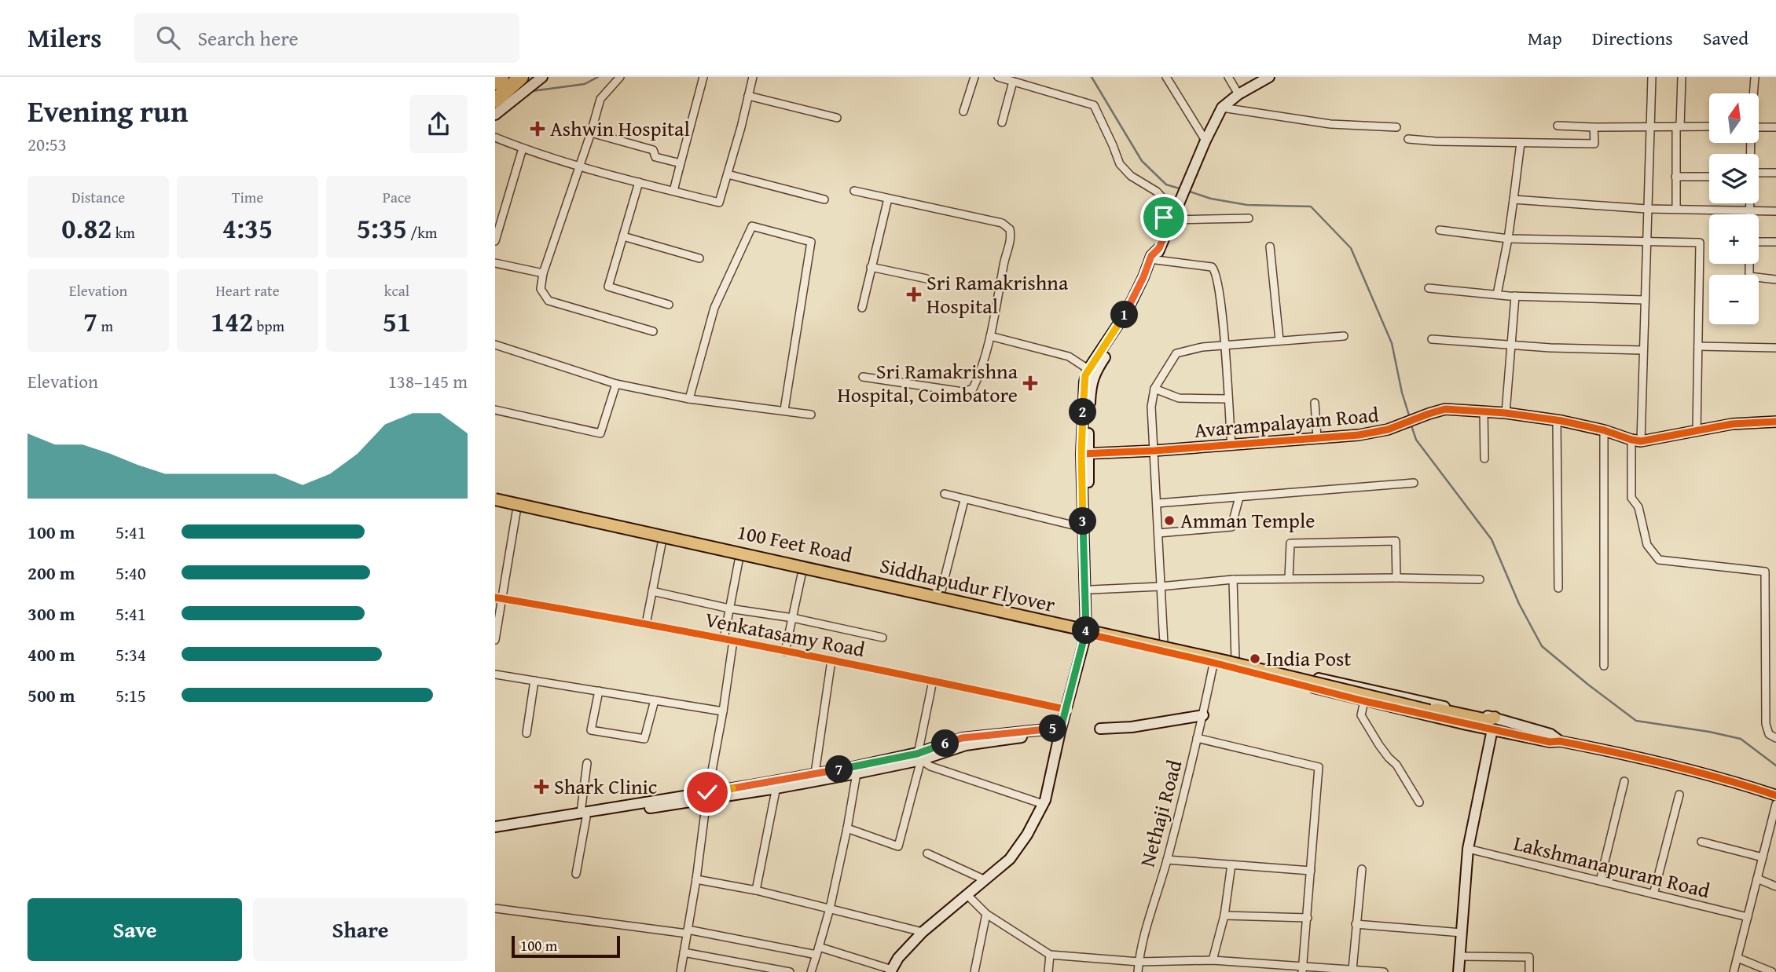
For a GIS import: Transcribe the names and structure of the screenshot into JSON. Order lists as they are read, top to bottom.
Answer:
{
  "streets": {
    "main road": ["Siddhapudur Flyover"],
    "street": [
      "Avarampalayam Road",
      "100 Feet Road",
      "Venkatasamy Road",
      "Nethaji Road",
      "Lakshmanapuram Road"
    ]
  },
  "crossings": [
    ["100 Feet Road", "Siddhapudur Flyover"]
  ],
  "places": {
    "health": [
      "Ashwin Hospital",
      "Sri Ramakrishna Hospital",
      "Sri Ramakrishna Hospital, Coimbatore",
      "Shark Clinic"
    ],
    "other": ["Amman Temple", "India Post"]
  },
  "scale_bar": "100 m",
  "north": "top",
  "page": {
    "header": "Milers",
    "search": "Search here",
    "nav": ["Map", "Directions", "Saved"],
    "heading": ["Evening run", "20:53"],
    "map_buttons": ["+", "−"],
    "stats": [
      ["Distance", "0.82 km"],
      ["Time", "4:35"],
      ["Pace", "5:35 /km"],
      ["Elevation", "7 m"],
      ["Heart rate", "142 bpm"],
      ["kcal", "51"]
    ],
    "pins": [
      "1",
      "2",
      "3",
      "4",
      "5",
      "6",
      "7"
    ],
    "chart": ["Elevation", "138–145 m"],
    "list": [
      {
        "name": "100 m",
        "note": "5:41"
      },
      {
        "name": "200 m",
        "note": "5:40"
      },
      {
        "name": "300 m",
        "note": "5:41"
      },
      {
        "name": "400 m",
        "note": "5:34"
      },
      {
        "name": "500 m",
        "note": "5:15"
      }
    ],
    "buttons": ["Save", "Share"],
    "scale": "100 m"
  }
}
